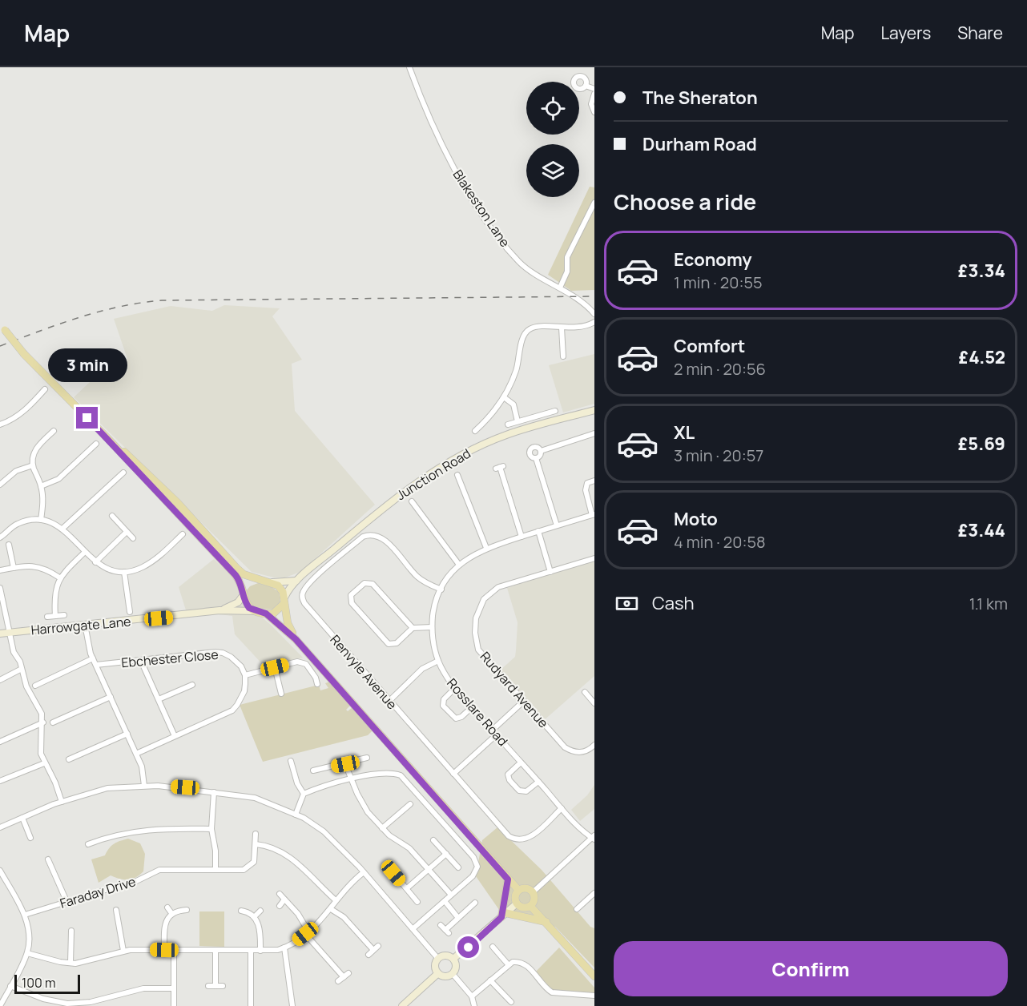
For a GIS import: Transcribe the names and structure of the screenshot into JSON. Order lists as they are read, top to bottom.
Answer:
{
  "streets": {
    "street": [
      "Blakeston Lane",
      "Junction Road",
      "Harrowgate Lane",
      "Ebchester Close",
      "Renvyle Avenue",
      "Rudyard Avenue",
      "Rosslare Road",
      "Faraday Drive"
    ]
  },
  "crossings": [
    ["Junction Road", "Harrowgate Lane"],
    ["Renvyle Avenue", "Rosslare Road"]
  ],
  "scale_bar": "100 m",
  "page": {
    "header": "Map",
    "nav": ["Map", "Layers", "Share"],
    "banner": ["The Sheraton", "Durham Road"],
    "heading": "Choose a ride",
    "list": [
      {
        "name": "Economy",
        "note": "1 min · 20:55",
        "value": "£3.34"
      },
      {
        "name": "Comfort",
        "note": "2 min · 20:56",
        "value": "£4.52"
      },
      {
        "name": "XL",
        "note": "3 min · 20:57",
        "value": "£5.69"
      },
      {
        "name": "Moto",
        "note": "4 min · 20:58",
        "value": "£3.44"
      }
    ],
    "bubble": "3 min",
    "pay": ["Cash", "1.1 km"],
    "buttons": "Confirm",
    "scale": "100 m"
  }
}
